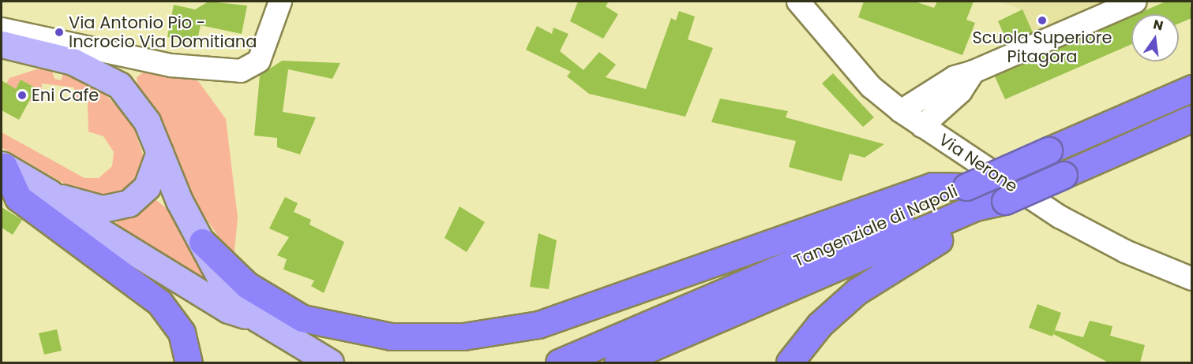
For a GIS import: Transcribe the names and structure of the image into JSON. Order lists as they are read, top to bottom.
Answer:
{
  "streets": {
    "highway": ["Tangenziale di Napoli"],
    "street": ["Via Nerone"]
  },
  "places": ["Scuola Superiore Pitagora", "Via Antonio Pio - Incrocio Via Domitiana", "Eni Cafe"],
  "north": "top"
}
